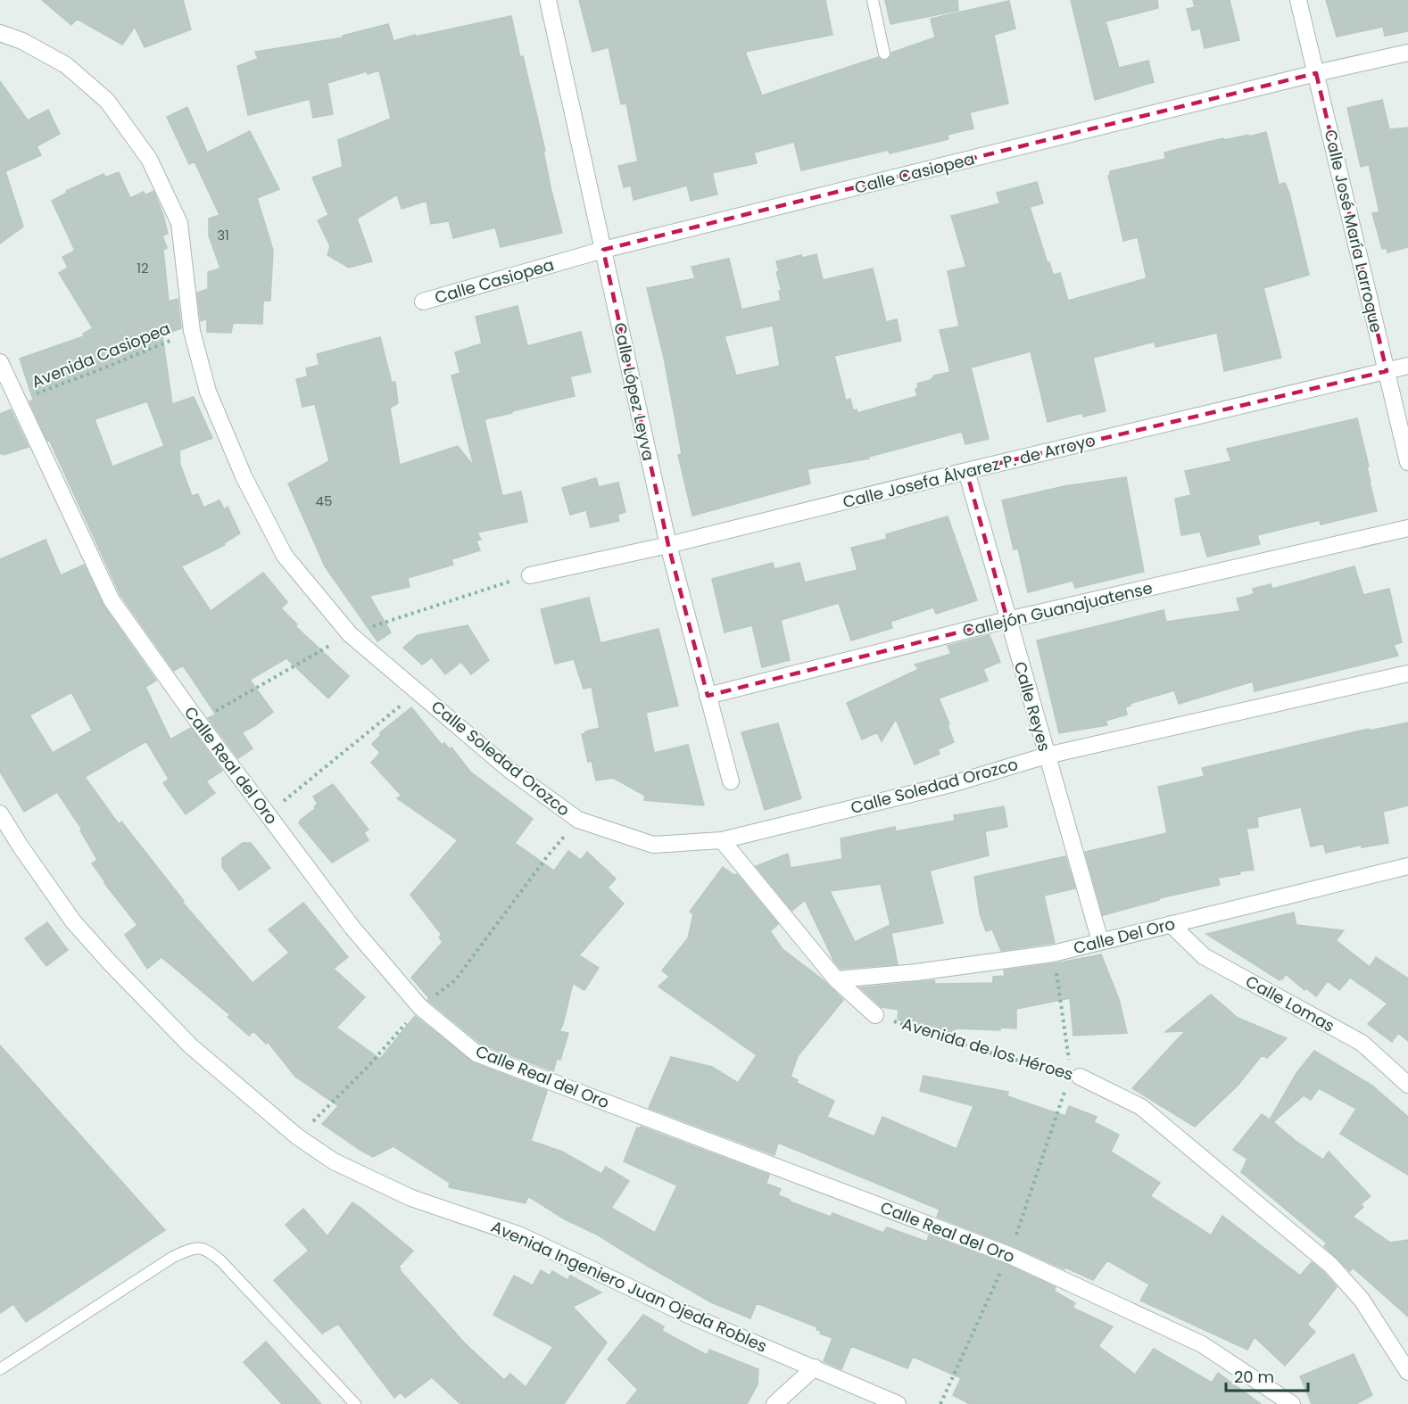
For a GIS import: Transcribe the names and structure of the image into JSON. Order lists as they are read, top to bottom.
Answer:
{
  "streets": {
    "street": [
      "Calle Casiopea",
      "Calle José María Larroque",
      "Calle López Leyva",
      "Calle Josefa Álvarez P. de Arroyo",
      "Callejón Guanajuatense",
      "Calle Reyes",
      "Calle Soledad Orozco",
      "Calle Real del Oro",
      "Calle Del Oro",
      "Calle Lomas",
      "Avenida de los Héroes",
      "Avenida Ingeniero Juan Ojeda Robles"
    ],
    "path": ["Avenida Casiopea"]
  },
  "crossings": [
    ["Calle Casiopea", "Calle José María Larroque"],
    ["Calle Casiopea", "Calle López Leyva"],
    ["Calle José María Larroque", "Calle Josefa Álvarez P. de Arroyo"],
    ["Avenida Casiopea", "Calle Soledad Orozco"],
    ["Avenida Casiopea", "Calle Real del Oro"],
    ["Calle López Leyva", "Calle Josefa Álvarez P. de Arroyo"],
    ["Calle López Leyva", "Callejón Guanajuatense"],
    ["Calle Josefa Álvarez P. de Arroyo", "Calle Reyes"],
    ["Callejón Guanajuatense", "Calle Reyes"],
    ["Calle Reyes", "Calle Soledad Orozco"],
    ["Calle Reyes", "Calle Del Oro"],
    ["Calle Del Oro", "Calle Lomas"]
  ],
  "house_numbers": ["31", "12", "45"],
  "scale_bar": "20 m"
}
